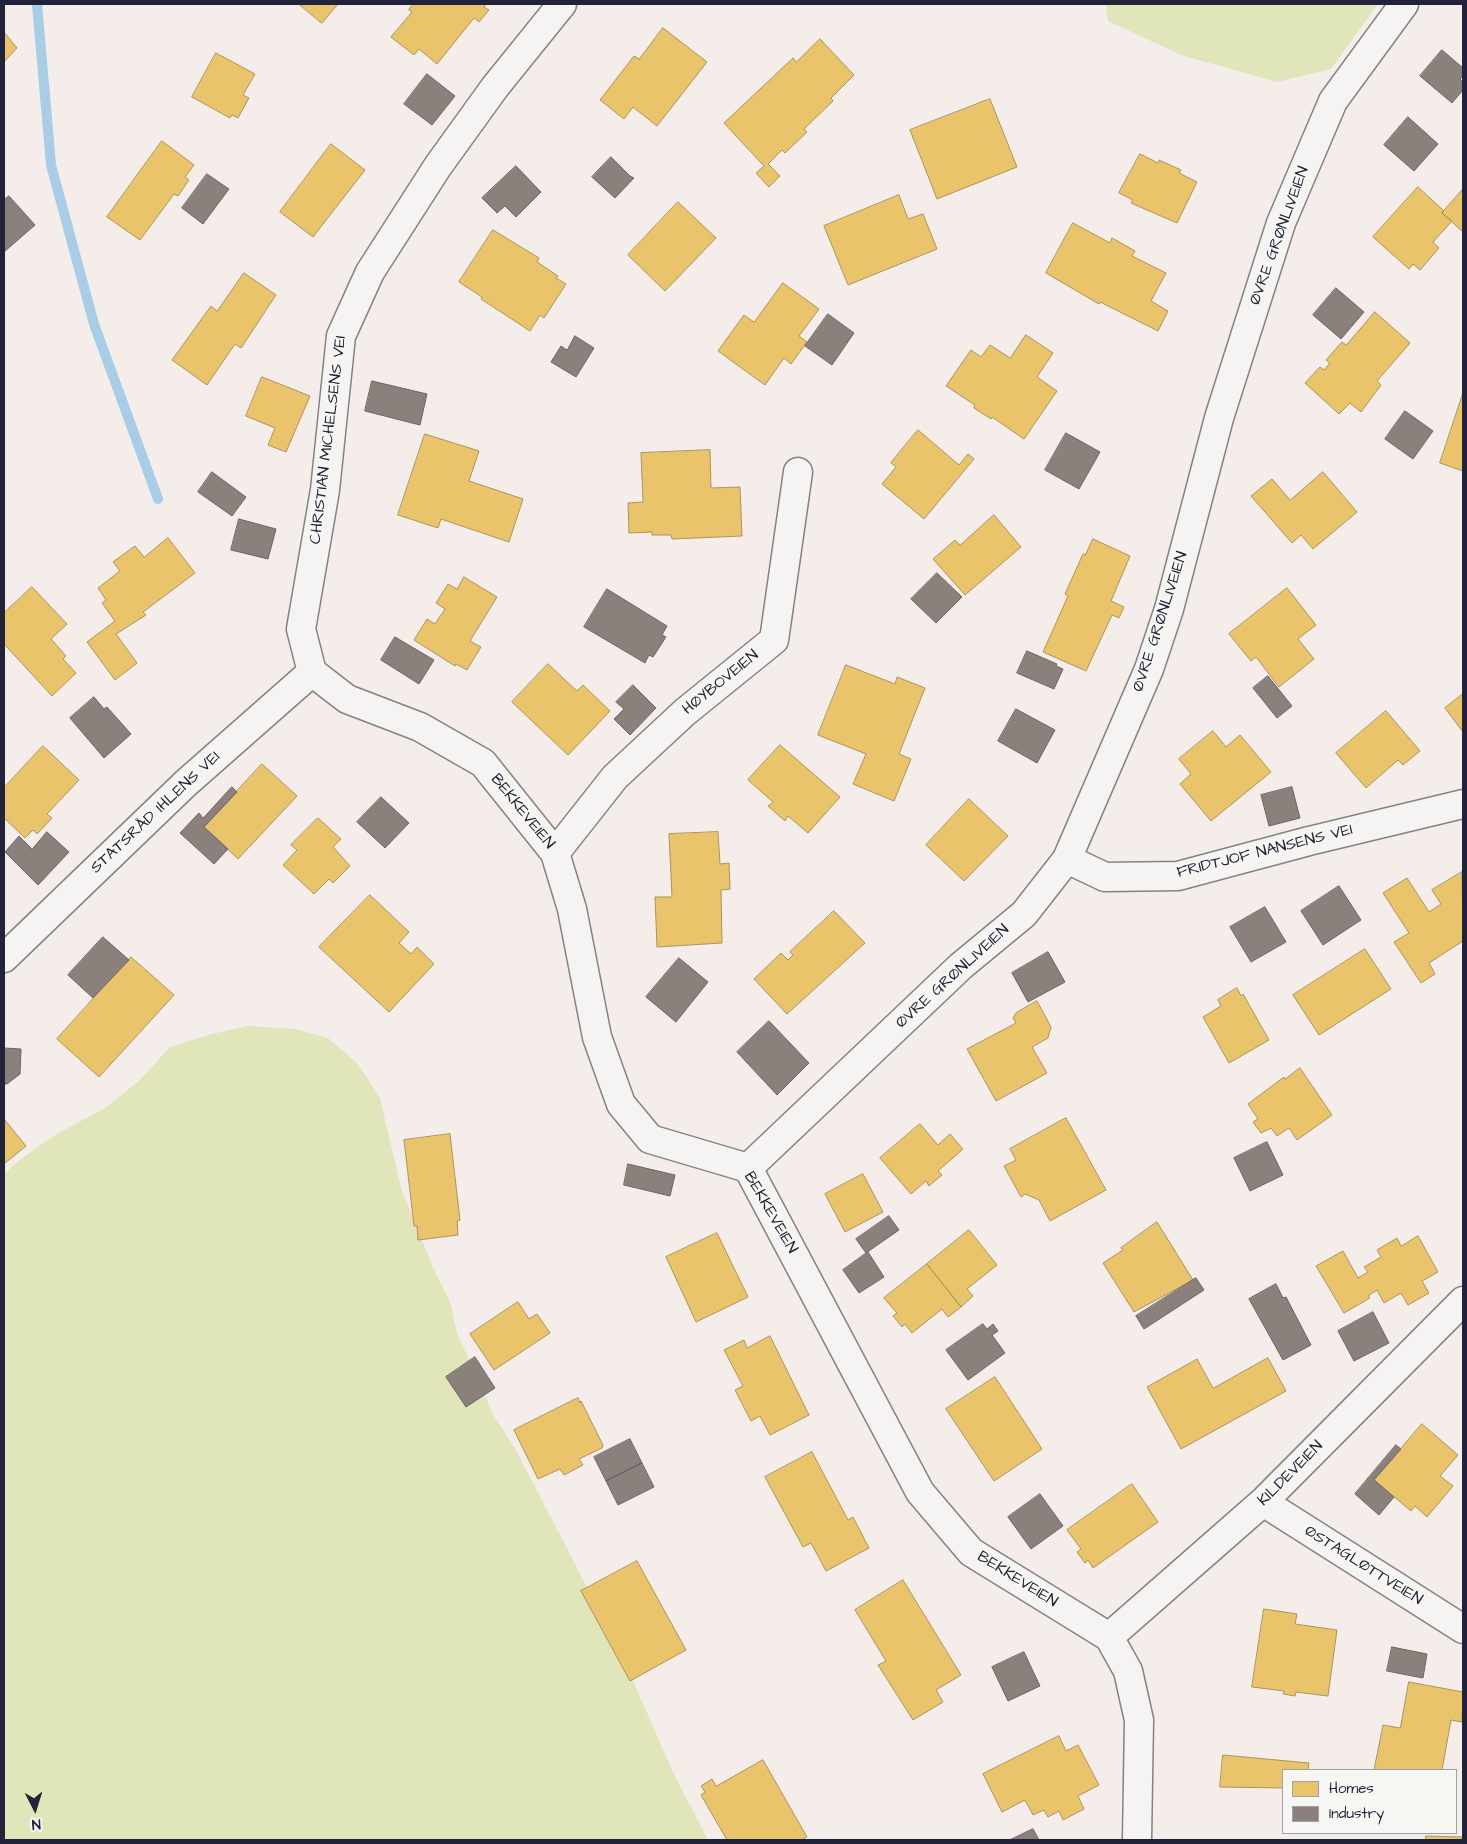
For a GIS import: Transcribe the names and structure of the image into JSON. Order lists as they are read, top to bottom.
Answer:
{
  "streets": {
    "street": [
      "ØVRE GRØNLIVEIEN",
      "CHRISTIAN MICHELSENS VEI",
      "HØYBOVEIEN",
      "BEKKEVEIEN",
      "STATSRÅD IHLENS VEI",
      "FRIDTJOF NANSENS VEI",
      "KILDEVEIEN",
      "ØSTAGLØTTVEIEN"
    ]
  },
  "crossings": [
    ["ØVRE GRØNLIVEIEN", "BEKKEVEIEN"],
    ["ØVRE GRØNLIVEIEN", "FRIDTJOF NANSENS VEI"],
    ["CHRISTIAN MICHELSENS VEI", "BEKKEVEIEN"],
    ["CHRISTIAN MICHELSENS VEI", "STATSRÅD IHLENS VEI"],
    ["HØYBOVEIEN", "BEKKEVEIEN"],
    ["BEKKEVEIEN", "STATSRÅD IHLENS VEI"],
    ["BEKKEVEIEN", "KILDEVEIEN"],
    ["KILDEVEIEN", "ØSTAGLØTTVEIEN"]
  ],
  "legend": ["Homes", "Industry"],
  "north": "bottom"
}
